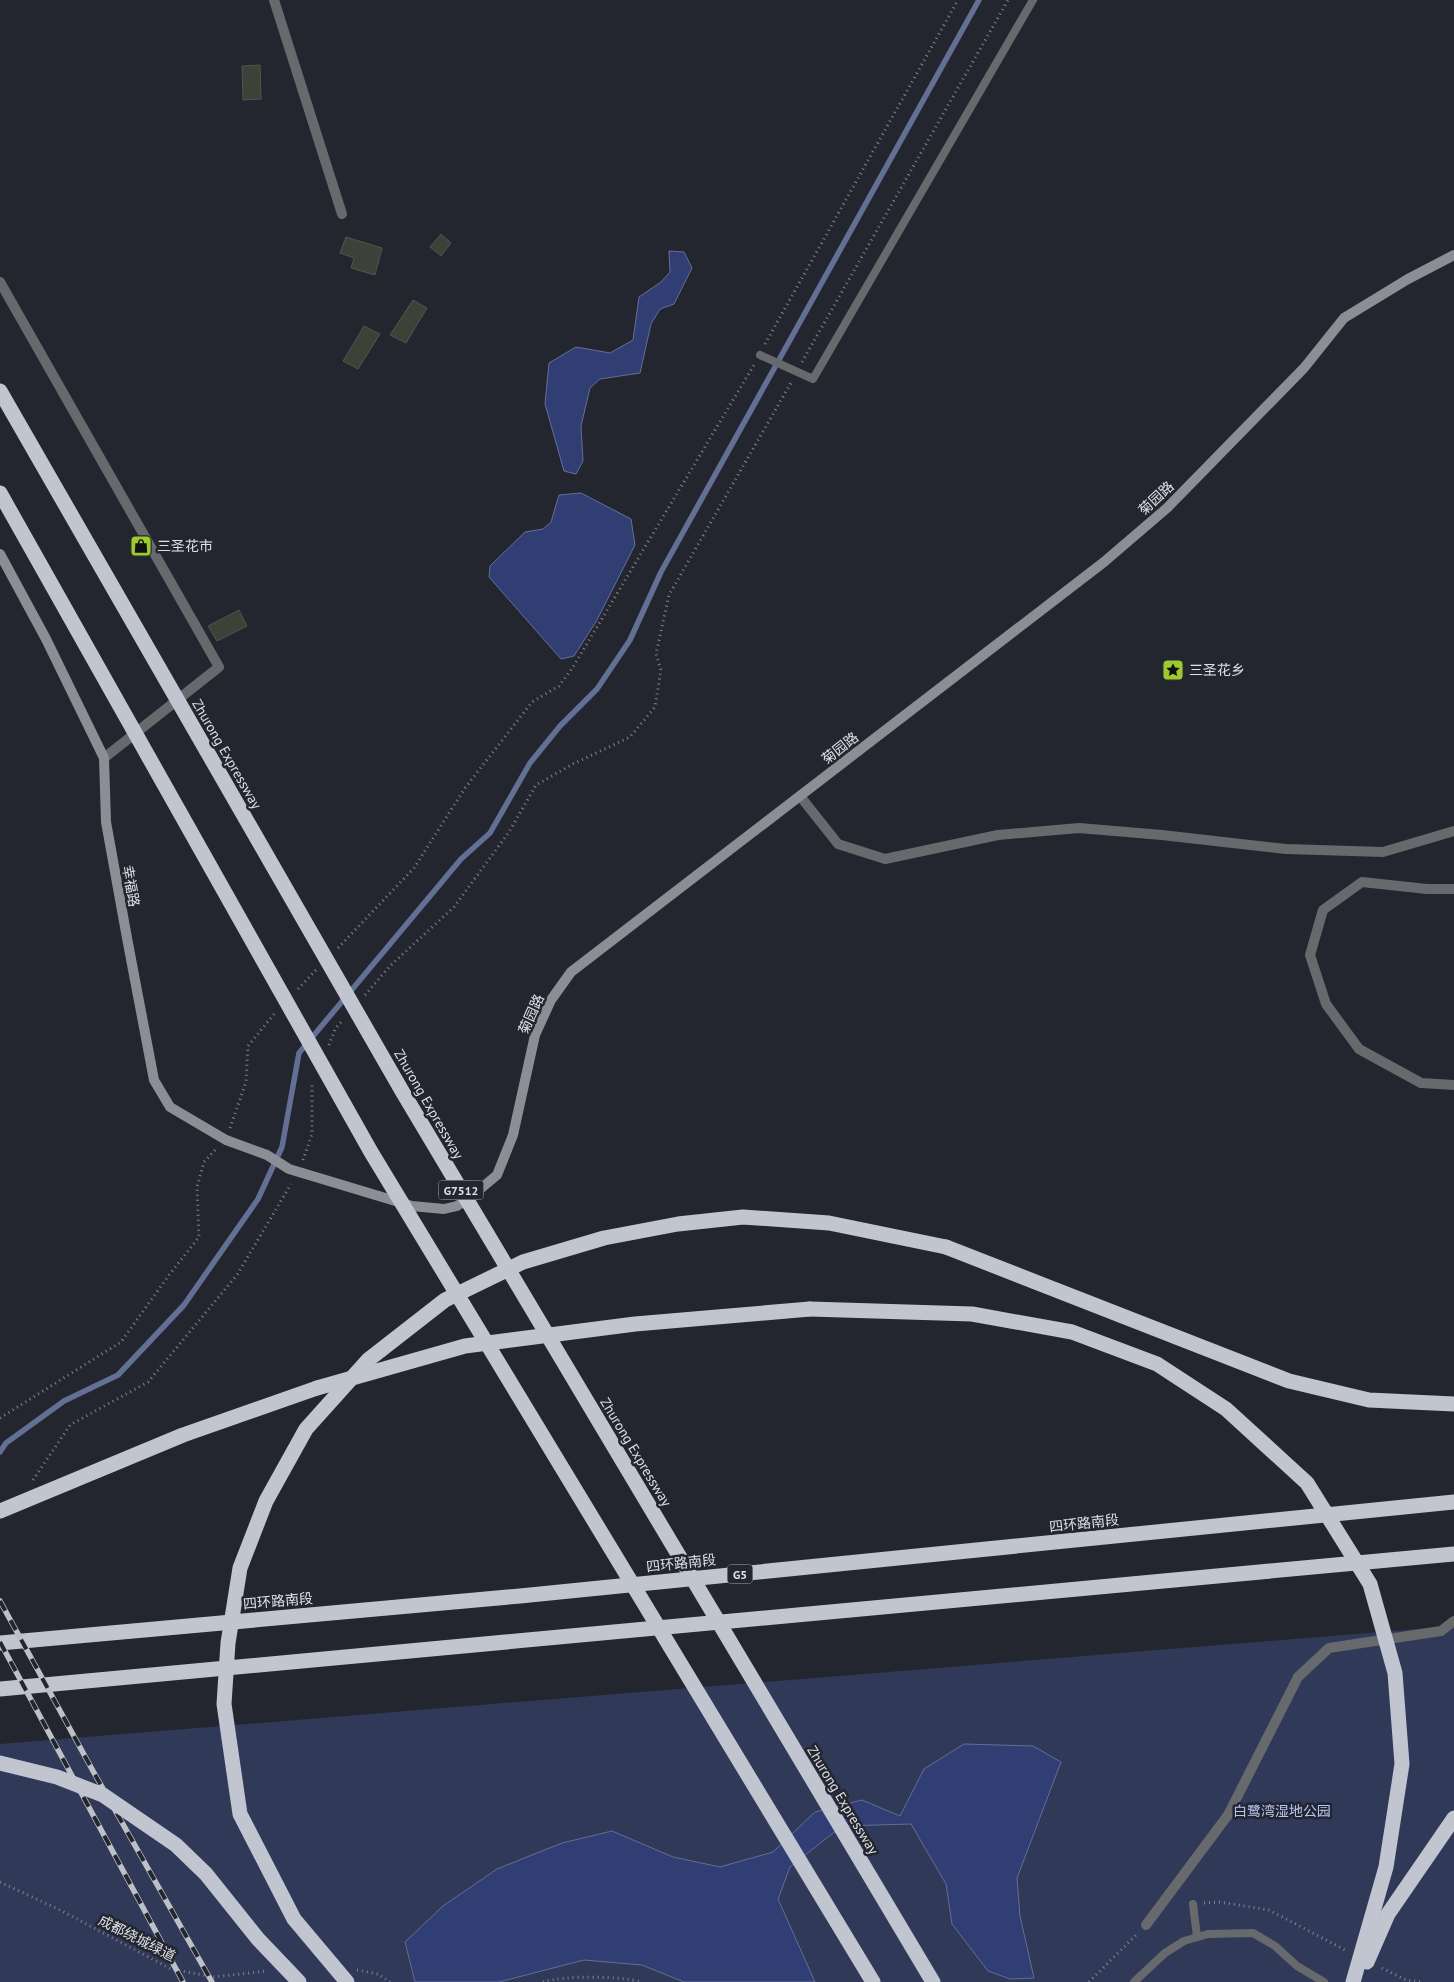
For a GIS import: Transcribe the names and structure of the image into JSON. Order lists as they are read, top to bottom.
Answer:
{
  "streets": {
    "highway": [
      "Zhurong Expressway",
      "G7512",
      "四环路南段",
      "G5"
    ],
    "street": ["菊园路", "幸福路"],
    "path": ["成都绕城绿道"]
  },
  "crossings": [
    ["菊园路", "幸福路"]
  ],
  "parks": ["白鹭湾湿地公园"],
  "places": {
    "shop": ["三圣花市"],
    "place": ["三圣花乡"]
  }
}
